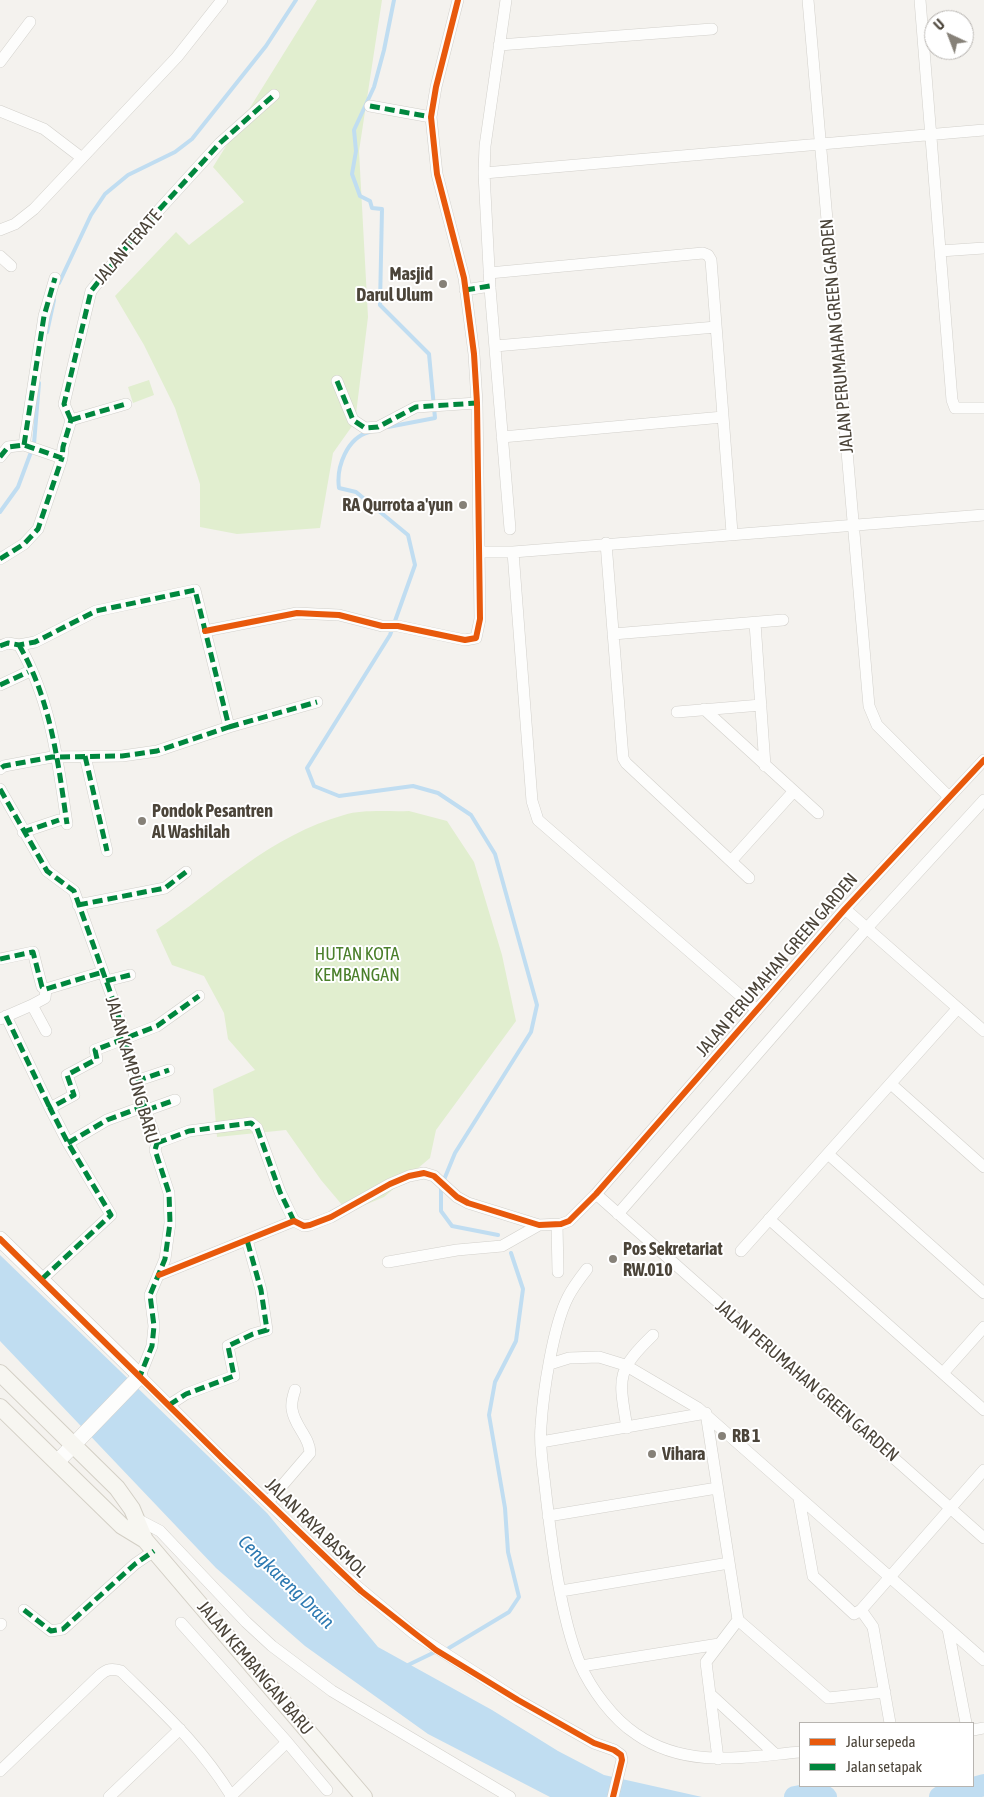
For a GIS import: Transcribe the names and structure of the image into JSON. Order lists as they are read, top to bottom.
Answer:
{
  "streets": {
    "main road": ["JALAN KEMBANGAN BARU"],
    "street": [
      "JALAN TERATE",
      "JALAN PERUMAHAN GREEN GARDEN",
      "JALAN KAMPUNG BARU",
      "JALAN RAYA BASMOL"
    ]
  },
  "crossings": [
    ["JALAN KAMPUNG BARU", "JALAN RAYA BASMOL"]
  ],
  "water": ["Cengkareng Drain"],
  "parks": ["HUTAN KOTA KEMBANGAN"],
  "places": [
    "Masjid Darul Ulum",
    "RA Qurrota a'yun",
    "Pondok Pesantren Al Washilah",
    "Pos Sekretariat RW.010",
    "RB 1",
    "Vihara"
  ],
  "legend": ["Jalur sepeda", "Jalan setapak"],
  "north": "top left"
}
